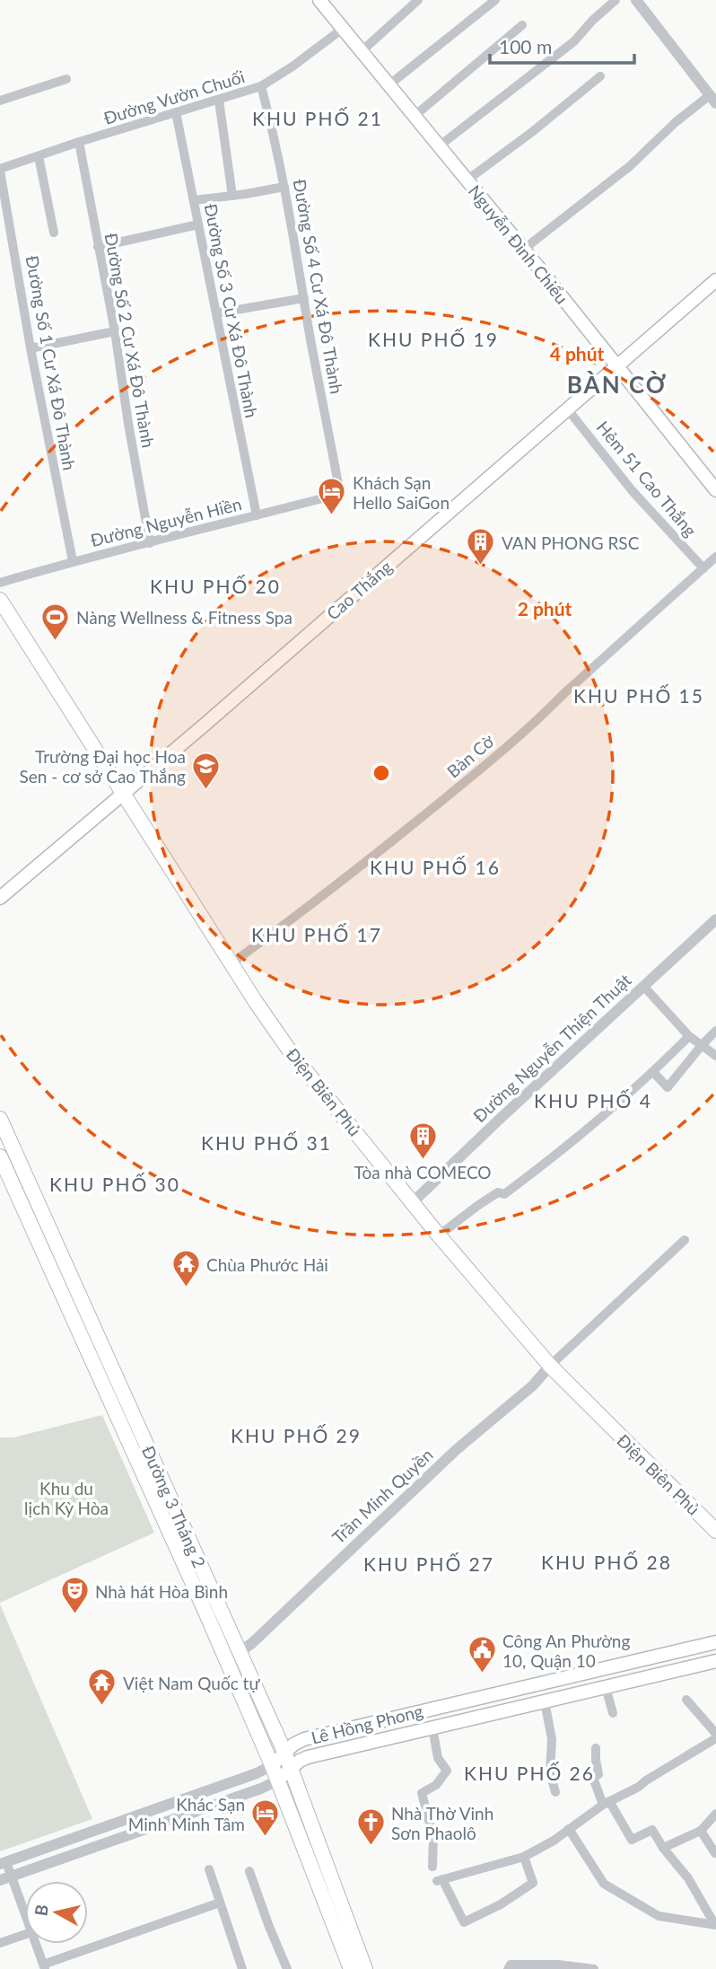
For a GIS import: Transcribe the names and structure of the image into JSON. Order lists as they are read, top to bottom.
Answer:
{
  "streets": {
    "main road": [
      "Nguyễn Đình Chiểu",
      "Cao Thắng",
      "Điện Biên Phủ",
      "Đường 3 Tháng 2",
      "Lê Hồng Phong"
    ],
    "street": [
      "Đường Vườn Chuối",
      "Ðường Số 4 Cư Xá Đô Thành",
      "Ðường Số 3 Cư Xá Đô Thành",
      "Ðường Số 2 Cư Xá Đô Thành",
      "Ðường Số 1 Cư Xá Đô Thành",
      "Hẻm 51 Cao Thắng",
      "Đường Nguyễn Hiền",
      "Bàn Cờ",
      "Đường Nguyễn Thiện Thuật",
      "Trần Minh Quyền"
    ]
  },
  "crossings": [
    ["Đường Vườn Chuối", "Nguyễn Đình Chiểu"],
    ["Đường Vườn Chuối", "Ðường Số 4 Cư Xá Đô Thành"],
    ["Đường Vườn Chuối", "Ðường Số 3 Cư Xá Đô Thành"],
    ["Đường Vườn Chuối", "Ðường Số 2 Cư Xá Đô Thành"],
    ["Đường Vườn Chuối", "Ðường Số 1 Cư Xá Đô Thành"],
    ["Nguyễn Đình Chiểu", "Cao Thắng"],
    ["Ðường Số 4 Cư Xá Đô Thành", "Đường Nguyễn Hiền"],
    ["Ðường Số 3 Cư Xá Đô Thành", "Đường Nguyễn Hiền"],
    ["Ðường Số 2 Cư Xá Đô Thành", "Đường Nguyễn Hiền"],
    ["Ðường Số 1 Cư Xá Đô Thành", "Đường Nguyễn Hiền"],
    ["Hẻm 51 Cao Thắng", "Cao Thắng"],
    ["Hẻm 51 Cao Thắng", "Bàn Cờ"],
    ["Cao Thắng", "Điện Biên Phủ"],
    ["Bàn Cờ", "Điện Biên Phủ"],
    ["Đường Nguyễn Thiện Thuật", "Điện Biên Phủ"],
    ["Điện Biên Phủ", "Trần Minh Quyền"],
    ["Trần Minh Quyền", "Đường 3 Tháng 2"],
    ["Đường 3 Tháng 2", "Lê Hồng Phong"]
  ],
  "districts": [
    "KHU PHỐ 21",
    "KHU PHỐ 19",
    "BÀN CỜ",
    "KHU PHỐ 20",
    "KHU PHỐ 15",
    "KHU PHỐ 16",
    "KHU PHỐ 17",
    "KHU PHỐ 4",
    "KHU PHỐ 31",
    "KHU PHỐ 30",
    "KHU PHỐ 29",
    "KHU PHỐ 28",
    "KHU PHỐ 27",
    "KHU PHỐ 26"
  ],
  "parks": ["Khu du lịch Kỳ Hòa"],
  "places": {
    "hotel": ["Khách Sạn Hello SaiGon", "Khác Sạn Minh Minh Tâm"],
    "building": ["VAN PHONG RSC", "Tòa nhà COMECO"],
    "sports": ["Nàng Wellness & Fitness Spa"],
    "school or university": ["Trường Đại học Hoa Sen - cơ sở Cao Thắng"],
    "temple": ["Chùa Phước Hải", "Việt Nam Quốc tự"],
    "theatre": ["Nhà hát Hòa Bình"],
    "public building": ["Công An Phường 10, Quận 10"],
    "church": ["Nhà Thờ Vinh Sơn Phaolô"]
  },
  "scale_bar": "100 m",
  "north": "left",
  "rings": ["4 phút", "2 phút"]
}
